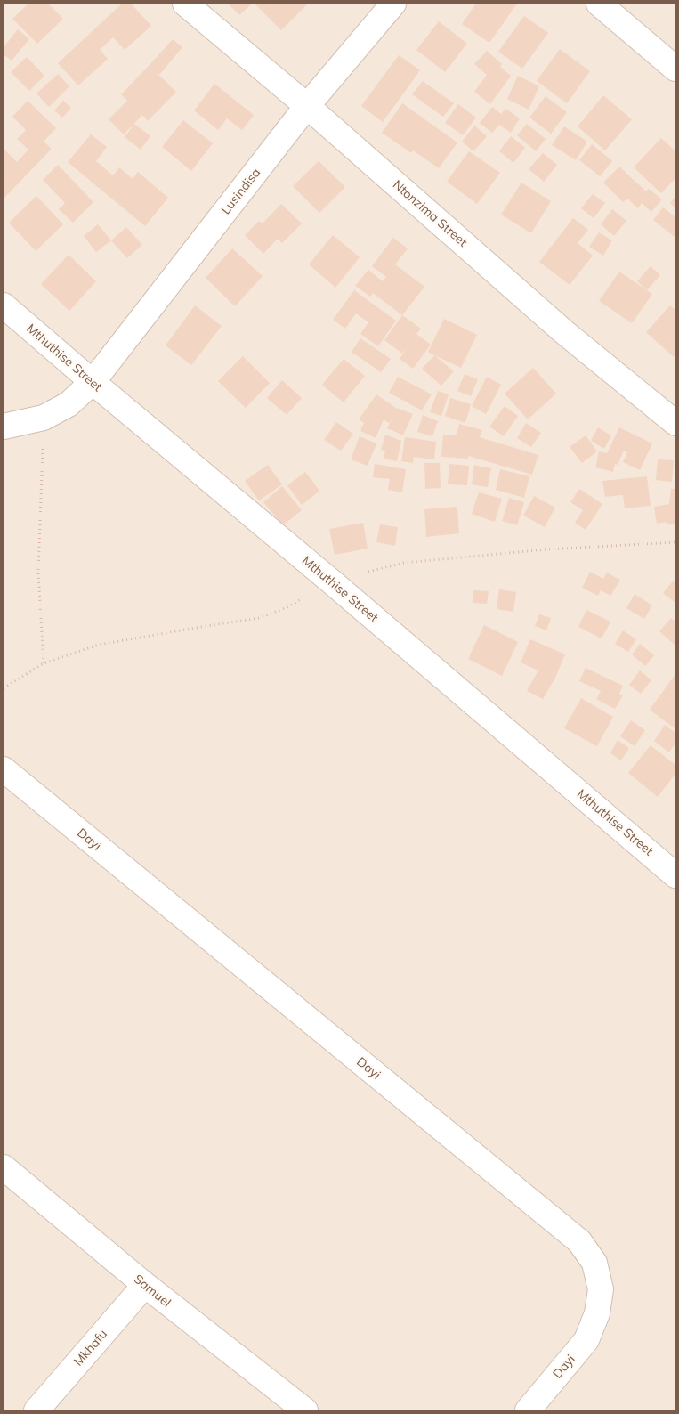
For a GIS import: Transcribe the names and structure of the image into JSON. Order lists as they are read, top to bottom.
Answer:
{
  "streets": {
    "street": [
      "Lusindisa",
      "Ntonzima Street",
      "Mthuthise Street",
      "Dayi",
      "Samuel",
      "Mkhafu"
    ]
  },
  "crossings": [
    ["Lusindisa", "Ntonzima Street"],
    ["Lusindisa", "Mthuthise Street"],
    ["Samuel", "Mkhafu"]
  ]
}
